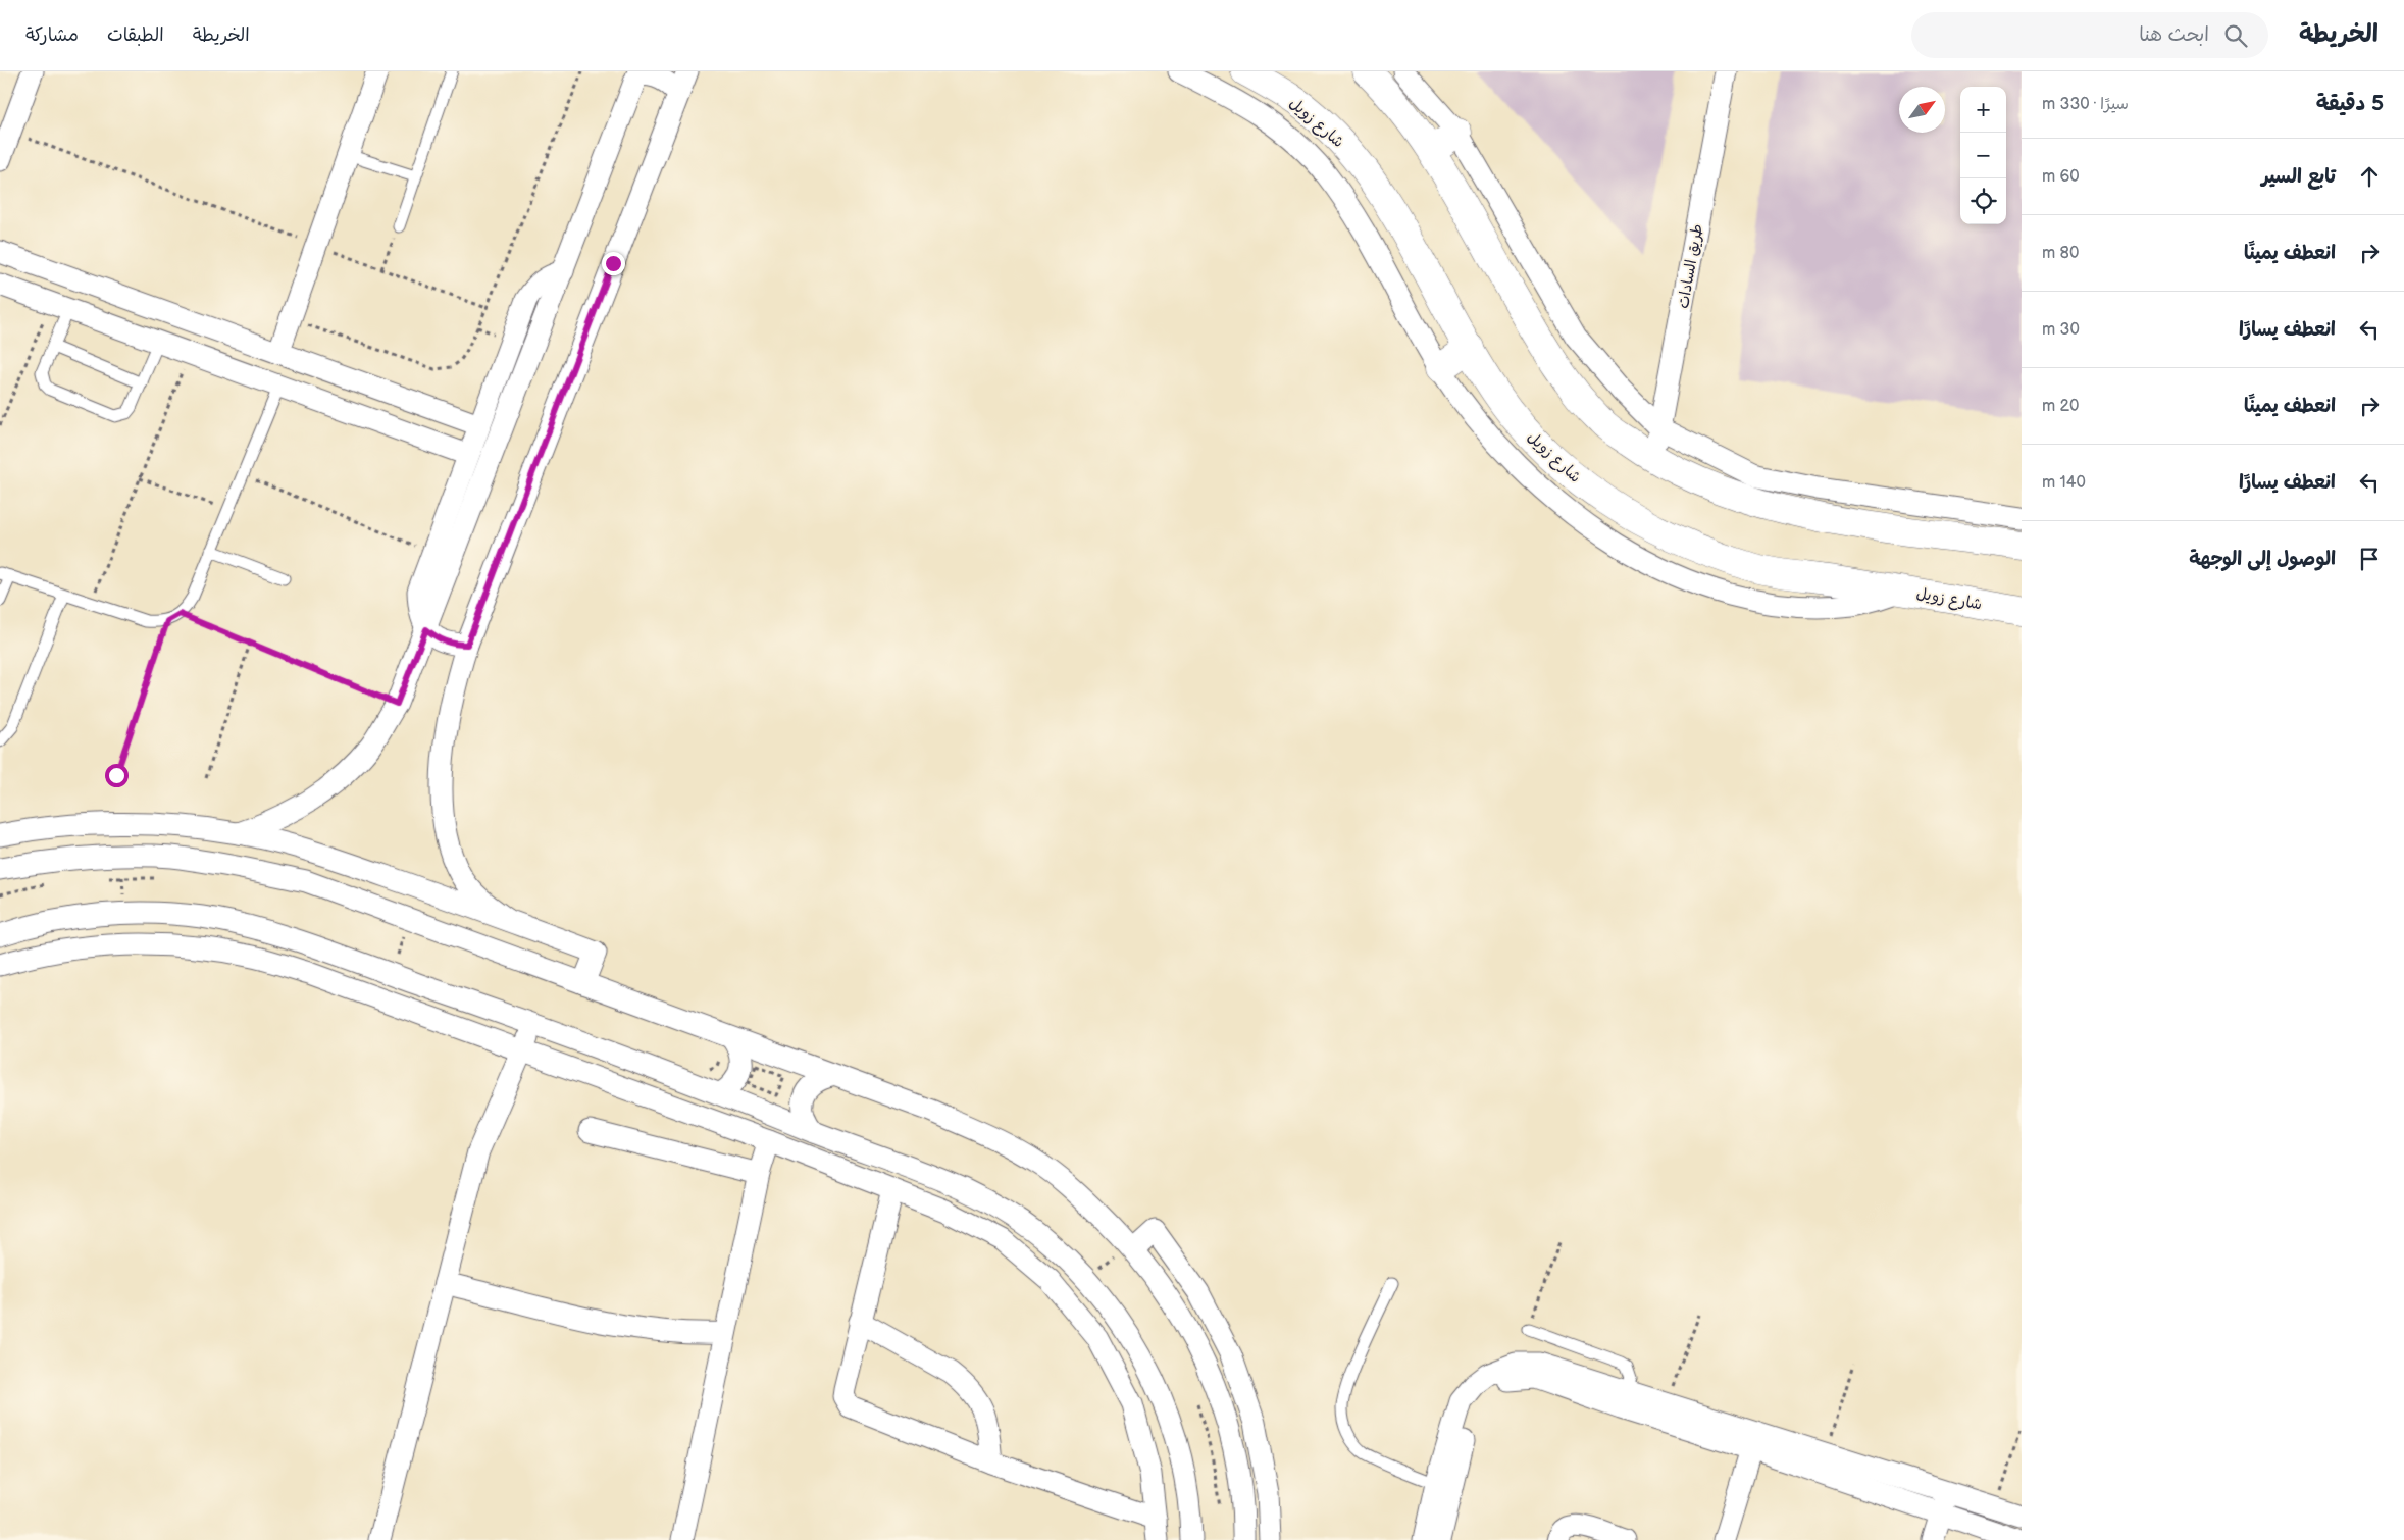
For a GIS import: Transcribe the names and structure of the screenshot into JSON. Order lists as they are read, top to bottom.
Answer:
{
  "streets": {
    "main road": ["شارع زويل"],
    "street": ["طريق السادات"]
  },
  "north": "top right",
  "page": {
    "header": "الخريطة",
    "search": "ابحث هنا",
    "nav": ["الخريطة", "الطبقات", "مشاركة"],
    "heading": ["5 دقيقة", "سيرًا · 330 m"],
    "map_buttons": ["+", "−"],
    "list": [
      ["تابع السير", "60 m"],
      ["انعطف يمينًا", "80 m"],
      ["انعطف يسارًا", "30 m"],
      ["انعطف يمينًا", "20 m"],
      ["انعطف يسارًا", "140 m"],
      "الوصول إلى الوجهة"
    ]
  }
}
